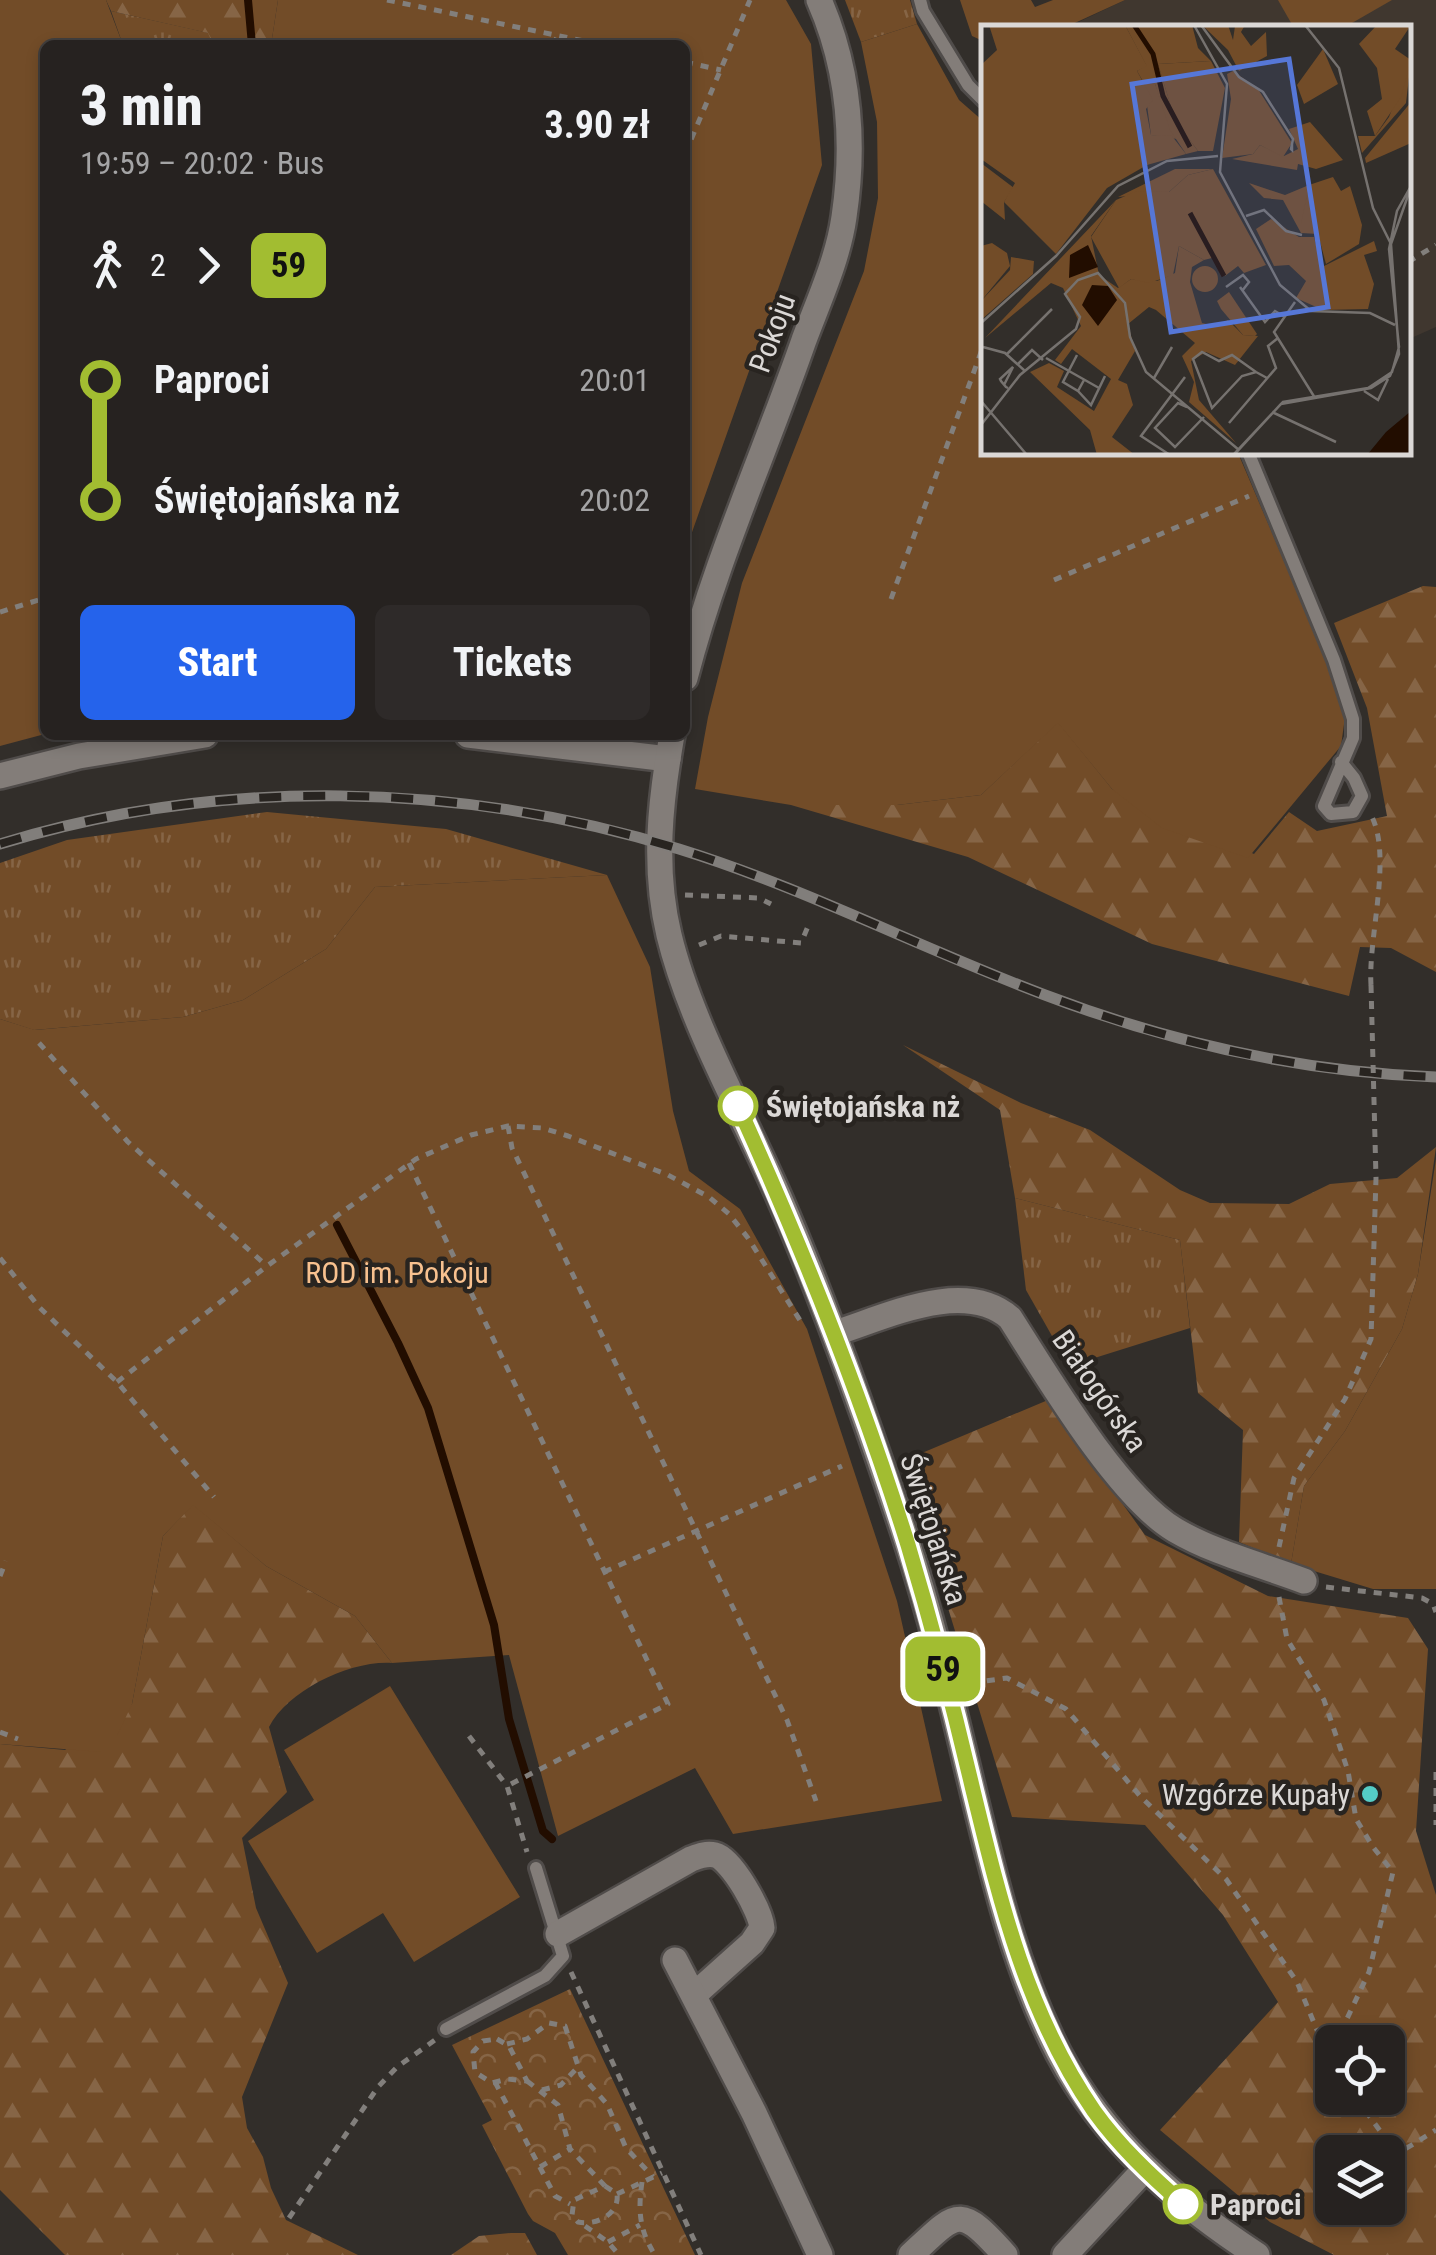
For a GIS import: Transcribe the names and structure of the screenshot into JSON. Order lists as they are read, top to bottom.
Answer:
{
  "streets": {
    "street": ["Pokoju", "Białogórska", "Świętojańska"]
  },
  "crossings": [
    ["Białogórska", "Świętojańska"]
  ],
  "parks": ["ROD im. Pokoju"],
  "places": ["Świętojańska nż", "Wzgórze Kupały", "Paproci"],
  "lines": ["bus line 59"],
  "page": {
    "on_map": "59",
    "heading": ["3 min", "19:59 – 20:02 · Bus", "3.90 zł"],
    "legs": ["2", "59"],
    "list": [
      {
        "name": "Paproci",
        "value": "20:01"
      },
      {
        "name": "Świętojańska nż",
        "value": "20:02"
      }
    ],
    "buttons": ["Start", "Tickets"]
  }
}
